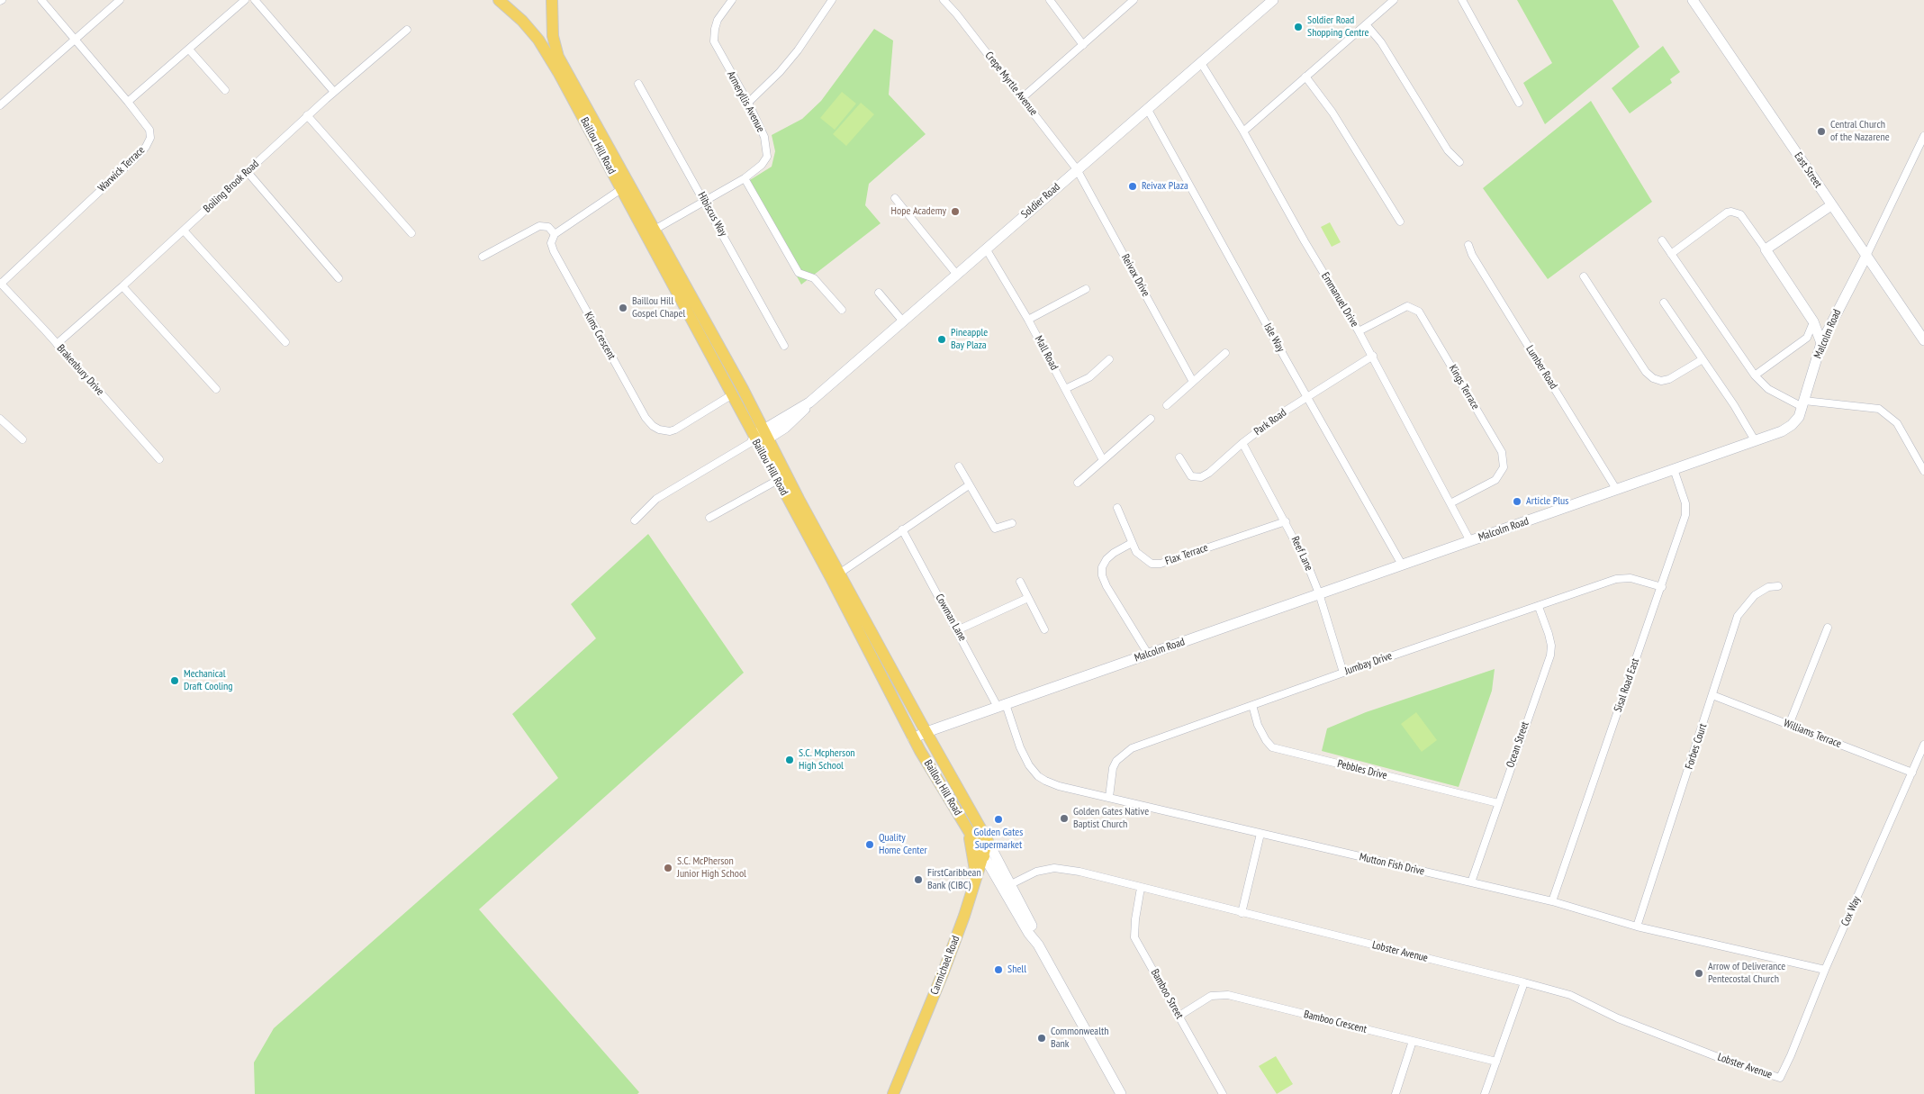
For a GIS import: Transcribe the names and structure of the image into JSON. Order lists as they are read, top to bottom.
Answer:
{
  "streets": {
    "main road": [
      "Baillou Hill Road",
      "East Street",
      "Soldier Road",
      "Malcolm Road",
      "Carmichael Road"
    ],
    "street": [
      "Crepe Myrtle Avenue",
      "Armeryllis Avenue",
      "Warwick Terrace",
      "Boiling Brook Road",
      "Hibiscus Way",
      "Reivax Drive",
      "Emmanuel Drive",
      "Kims Crescent",
      "Isle Way",
      "Mall Road",
      "Lumber Road",
      "Brakenbury Drive",
      "Kings Terrace",
      "Park Road",
      "Reef Lane",
      "Flax Terrace",
      "Cowman Lane",
      "Jumbay Drive",
      "Sisal Road East",
      "Williams Terrace",
      "Ocean Street",
      "Forbes Court",
      "Pebbles Drive",
      "Mutton Fish Drive",
      "Cox Way",
      "Lobster Avenue",
      "Bamboo Street",
      "Bamboo Crescent"
    ]
  },
  "crossings": [
    ["Crepe Myrtle Avenue", "Soldier Road"],
    ["Crepe Myrtle Avenue", "Reivax Drive"],
    ["Armeryllis Avenue", "Baillou Hill Road"],
    ["Armeryllis Avenue", "Hibiscus Way"],
    ["Baillou Hill Road", "Soldier Road"],
    ["Baillou Hill Road", "Malcolm Road"],
    ["Baillou Hill Road", "Kims Crescent"],
    ["Baillou Hill Road", "Lobster Avenue"],
    ["Baillou Hill Road", "Carmichael Road"],
    ["Warwick Terrace", "Brakenbury Drive"],
    ["East Street", "Malcolm Road"],
    ["Boiling Brook Road", "Brakenbury Drive"],
    ["Soldier Road", "Reivax Drive"],
    ["Soldier Road", "Emmanuel Drive"],
    ["Soldier Road", "Isle Way"],
    ["Soldier Road", "Mall Road"],
    ["Emmanuel Drive", "Malcolm Road"],
    ["Emmanuel Drive", "Kings Terrace"],
    ["Emmanuel Drive", "Park Road"],
    ["Malcolm Road", "Isle Way"],
    ["Malcolm Road", "Lumber Road"],
    ["Malcolm Road", "Reef Lane"],
    ["Malcolm Road", "Cowman Lane"],
    ["Malcolm Road", "Sisal Road East"],
    ["Malcolm Road", "Mutton Fish Drive"],
    ["Isle Way", "Park Road"],
    ["Park Road", "Reef Lane"],
    ["Reef Lane", "Flax Terrace"],
    ["Reef Lane", "Jumbay Drive"],
    ["Cowman Lane", "Mutton Fish Drive"],
    ["Jumbay Drive", "Sisal Road East"],
    ["Jumbay Drive", "Ocean Street"],
    ["Jumbay Drive", "Pebbles Drive"],
    ["Jumbay Drive", "Mutton Fish Drive"],
    ["Sisal Road East", "Mutton Fish Drive"],
    ["Williams Terrace", "Forbes Court"],
    ["Williams Terrace", "Cox Way"],
    ["Ocean Street", "Pebbles Drive"],
    ["Ocean Street", "Mutton Fish Drive"],
    ["Forbes Court", "Mutton Fish Drive"],
    ["Mutton Fish Drive", "Cox Way"],
    ["Cox Way", "Lobster Avenue"],
    ["Lobster Avenue", "Bamboo Street"],
    ["Bamboo Street", "Bamboo Crescent"]
  ],
  "places": [
    "Soldier Road Shopping Centre",
    "Central Church of the Nazarene",
    "Reivax Plaza",
    "Hope Academy",
    "Baillou Hill Gospel Chapel",
    "Pineapple Bay Plaza",
    "Article Plus",
    "Mechanical Draft Cooling",
    "S.C. Mcpherson High School",
    "Golden Gates Native Baptist Church",
    "Golden Gates Supermarket",
    "Quality Home Center",
    "S.C. McPherson Junior High School",
    "FirstCaribbean Bank (CIBC)",
    "Shell",
    "Arrow of Deliverance Pentecostal Church",
    "Commonwealth Bank"
  ]
}
